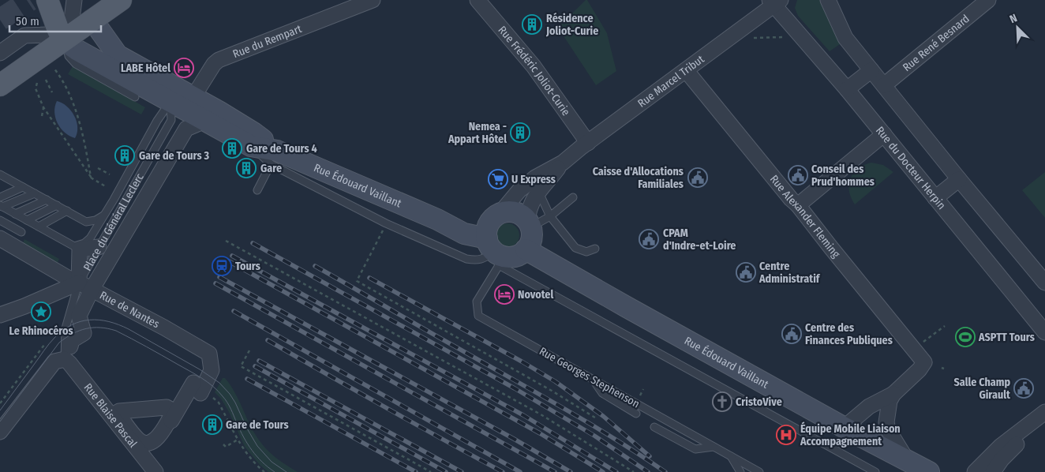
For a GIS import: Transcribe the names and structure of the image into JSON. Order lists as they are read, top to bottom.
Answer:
{
  "streets": {
    "main road": ["Rue Édouard Vaillant"],
    "street": [
      "Rue du Rempart",
      "Rue René Besnard",
      "Rue Frédéric Joliot-Curie",
      "Rue Marcel Tribut",
      "Rue du Docteur Herpin",
      "Rue Alexander Fleming",
      "Place du Général Leclerc",
      "Rue de Nantes",
      "Rue Blaise Pascal"
    ],
    "lane": ["Rue Georges Stephenson"]
  },
  "crossings": [
    ["Rue du Rempart", "Rue Édouard Vaillant"],
    ["Rue du Rempart", "Place du Général Leclerc"],
    ["Rue Frédéric Joliot-Curie", "Rue Marcel Tribut"],
    ["Rue Marcel Tribut", "Rue du Docteur Herpin"],
    ["Rue Marcel Tribut", "Rue Édouard Vaillant"],
    ["Rue Marcel Tribut", "Rue Alexander Fleming"],
    ["Rue Marcel Tribut", "Rue Georges Stephenson"],
    ["Rue Édouard Vaillant", "Place du Général Leclerc"],
    ["Rue Édouard Vaillant", "Rue Georges Stephenson"],
    ["Place du Général Leclerc", "Rue de Nantes"],
    ["Place du Général Leclerc", "Rue Blaise Pascal"]
  ],
  "places": {
    "building": [
      "Résidence Joliot-Curie",
      "Nemea - Appart Hôtel",
      "Gare de Tours 4",
      "Gare de Tours 3",
      "Gare",
      "Gare de Tours"
    ],
    "hotel": ["LABE Hôtel", "Novotel"],
    "public building": [
      "Conseil des Prud'hommes",
      "Caisse d'Allocations Familiales",
      "CPAM d'Indre-et-Loire",
      "Centre Administratif",
      "Centre des Finances Publiques",
      "Salle Champ Girault"
    ],
    "supermarket": ["U Express"],
    "station": ["Tours"],
    "place": ["Le Rhinocéros"],
    "sports": ["ASPTT Tours"],
    "church": ["CristoVive"],
    "hospital": ["Équipe Mobile Liaison Accompagnement"]
  },
  "scale_bar": "50 m",
  "north": "top left"
}
